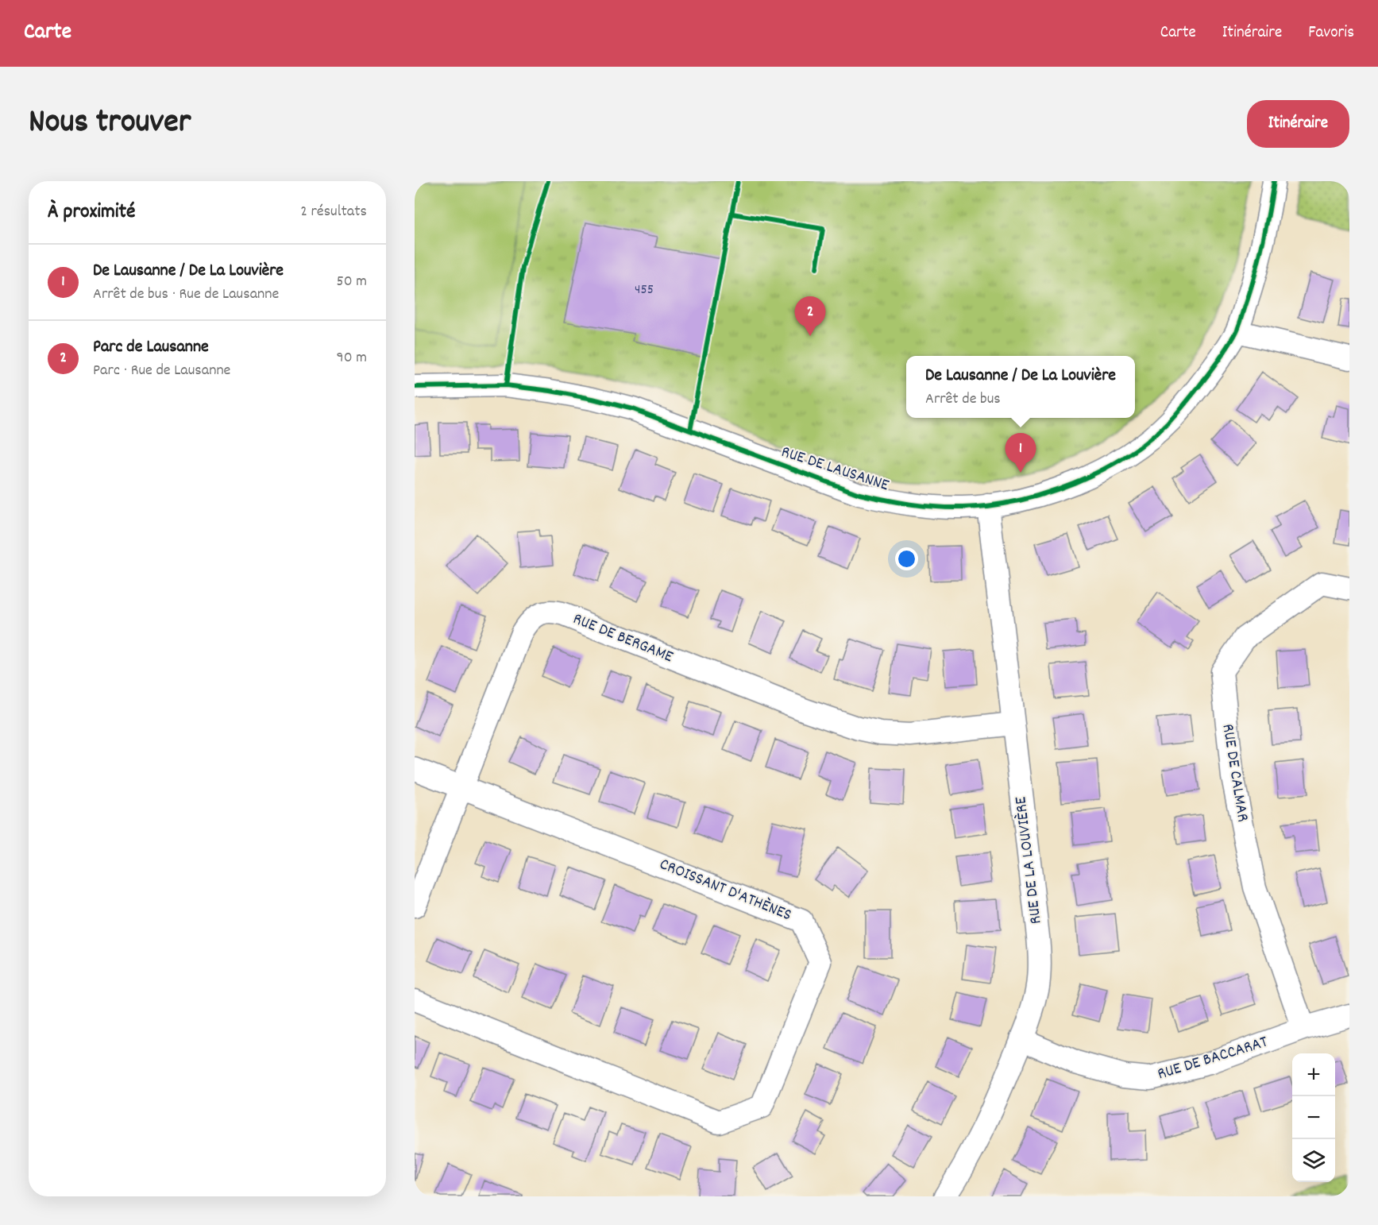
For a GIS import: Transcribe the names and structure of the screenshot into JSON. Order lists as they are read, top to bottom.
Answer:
{
  "streets": {
    "street": [
      "RUE DE LAUSANNE",
      "RUE DE BERGAME",
      "RUE DE CALMAR",
      "RUE DE LA LOUVIÈRE",
      "CROISSANT D'ATHÈNES",
      "RUE DE BACCARAT"
    ]
  },
  "crossings": [
    ["RUE DE LAUSANNE", "RUE DE LA LOUVIÈRE"],
    ["RUE DE BERGAME", "RUE DE LA LOUVIÈRE"],
    ["RUE DE BERGAME", "CROISSANT D'ATHÈNES"],
    ["RUE DE CALMAR", "RUE DE BACCARAT"],
    ["RUE DE LA LOUVIÈRE", "RUE DE BACCARAT"]
  ],
  "house_numbers": ["455"],
  "page": {
    "header": "Carte",
    "nav": ["Carte", "Itinéraire", "Favoris"],
    "title": "Nous trouver",
    "buttons": "Itinéraire",
    "heading": ["À proximité", "2 résultats"],
    "list": [
      {
        "mark": "1",
        "name": "De Lausanne / De La Louvière",
        "note": "Arrêt de bus · Rue de Lausanne",
        "value": "50 m"
      },
      {
        "mark": "2",
        "name": "Parc de Lausanne",
        "note": "Parc · Rue de Lausanne",
        "value": "90 m"
      }
    ],
    "pins": ["2", "1"],
    "popup": ["De Lausanne / De La Louvière", "Arrêt de bus"],
    "map_buttons": ["+", "−"]
  }
}
